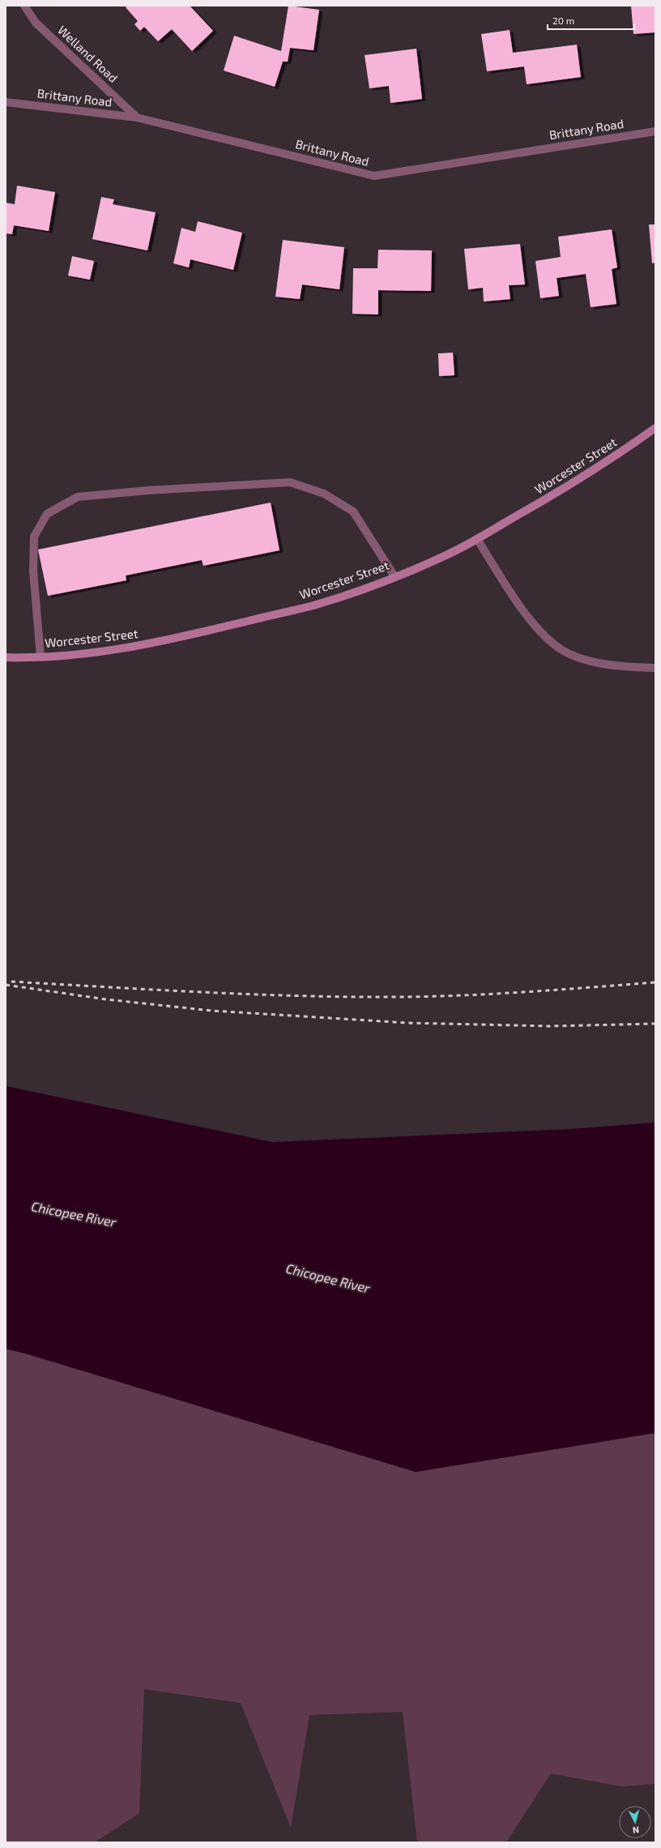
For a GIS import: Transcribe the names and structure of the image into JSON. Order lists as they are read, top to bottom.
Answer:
{
  "streets": {
    "main road": ["Worcester Street"],
    "street": ["Welland Road", "Brittany Road"]
  },
  "crossings": [
    ["Welland Road", "Brittany Road"]
  ],
  "water": ["Chicopee River"],
  "scale_bar": "20 m",
  "north": "bottom"
}
